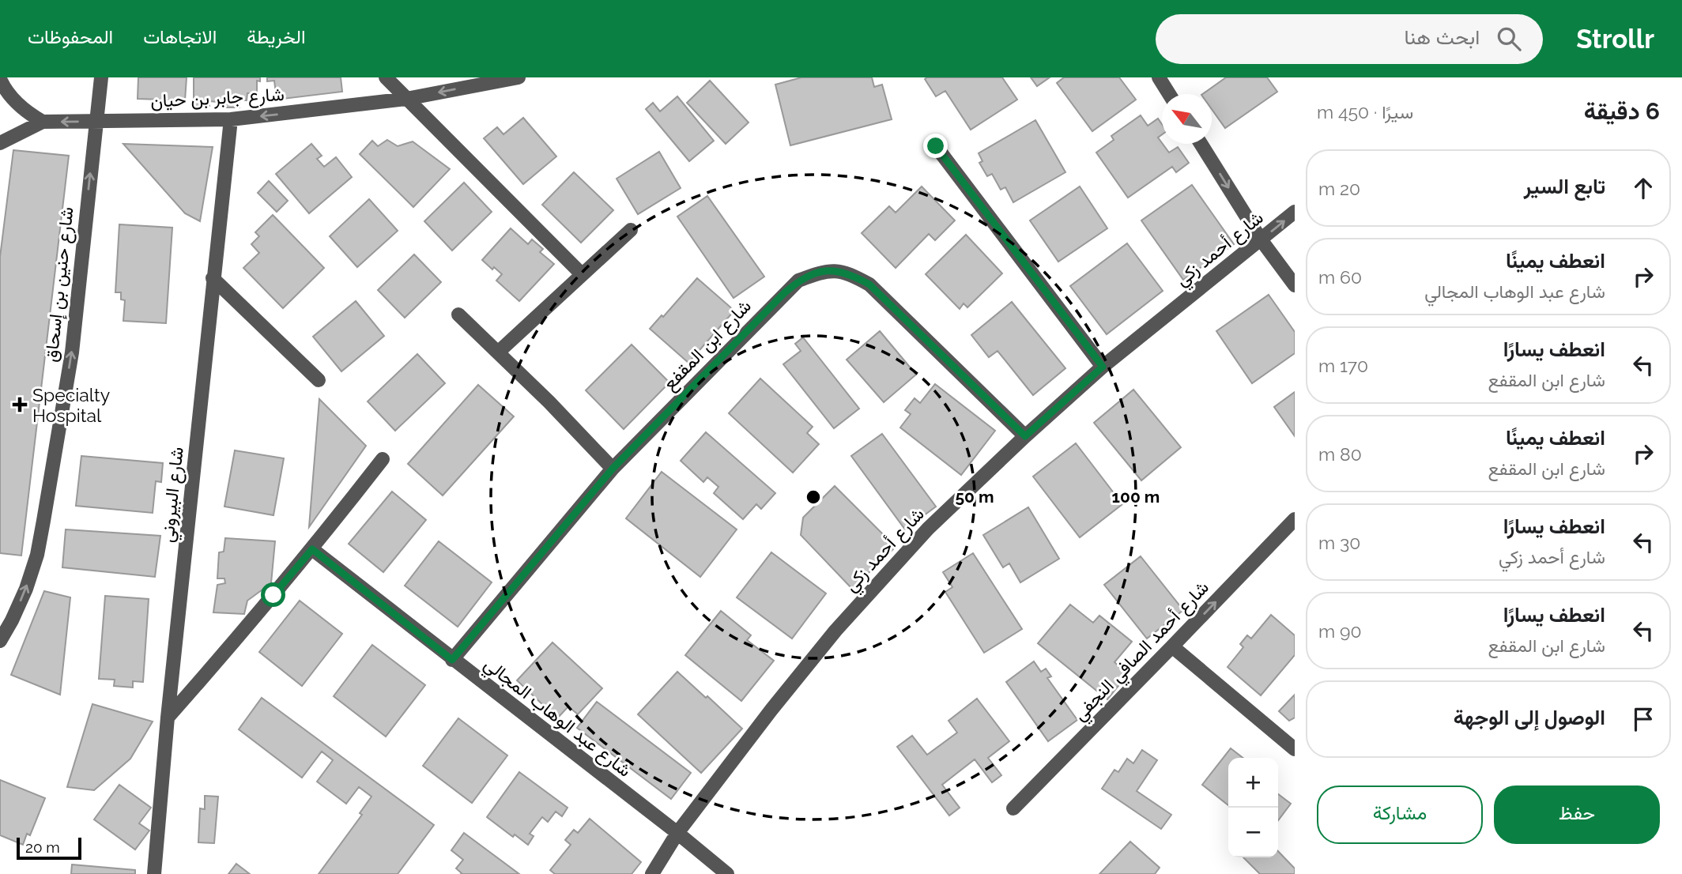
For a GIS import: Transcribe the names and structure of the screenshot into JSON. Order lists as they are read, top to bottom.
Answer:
{
  "streets": {
    "street": [
      "شارع جابر بن حيان",
      "شارع أحمد زكي",
      "شارع حنين بن إسحاق",
      "شارع ابن المقفع",
      "شارع البيروني",
      "شارع أحمد الصافي النجفي",
      "شارع عبد الوهاب المجالي"
    ]
  },
  "crossings": [
    ["شارع جابر بن حيان", "شارع حنين بن إسحاق"],
    ["شارع جابر بن حيان", "شارع البيروني"],
    ["شارع أحمد زكي", "شارع ابن المقفع"],
    ["شارع أحمد زكي", "شارع عبد الوهاب المجالي"],
    ["شارع ابن المقفع", "شارع عبد الوهاب المجالي"]
  ],
  "one_way": ["شارع جابر بن حيان", "شارع حنين بن إسحاق", "شارع أحمد الصافي النجفي"],
  "places": {
    "health": ["Specialty Hospital"]
  },
  "scale_bar": "20 m",
  "north": "top left",
  "page": {
    "header": "Strollr",
    "search": "ابحث هنا",
    "nav": ["الخريطة", "الاتجاهات", "المحفوظات"],
    "heading": ["6 دقيقة", "سيرًا · 450 m"],
    "list": [
      ["تابع السير", "20 m"],
      ["انعطف يمينًا", "شارع عبد الوهاب المجالي", "60 m"],
      ["انعطف يسارًا", "شارع ابن المقفع", "170 m"],
      ["انعطف يمينًا", "شارع ابن المقفع", "80 m"],
      ["انعطف يسارًا", "شارع أحمد زكي", "30 m"],
      ["انعطف يسارًا", "شارع ابن المقفع", "90 m"],
      "الوصول إلى الوجهة"
    ],
    "map_buttons": ["+", "−"],
    "buttons": ["حفظ", "مشاركة"],
    "scale": "20 m"
  },
  "rings": ["50 m", "100 m"]
}
